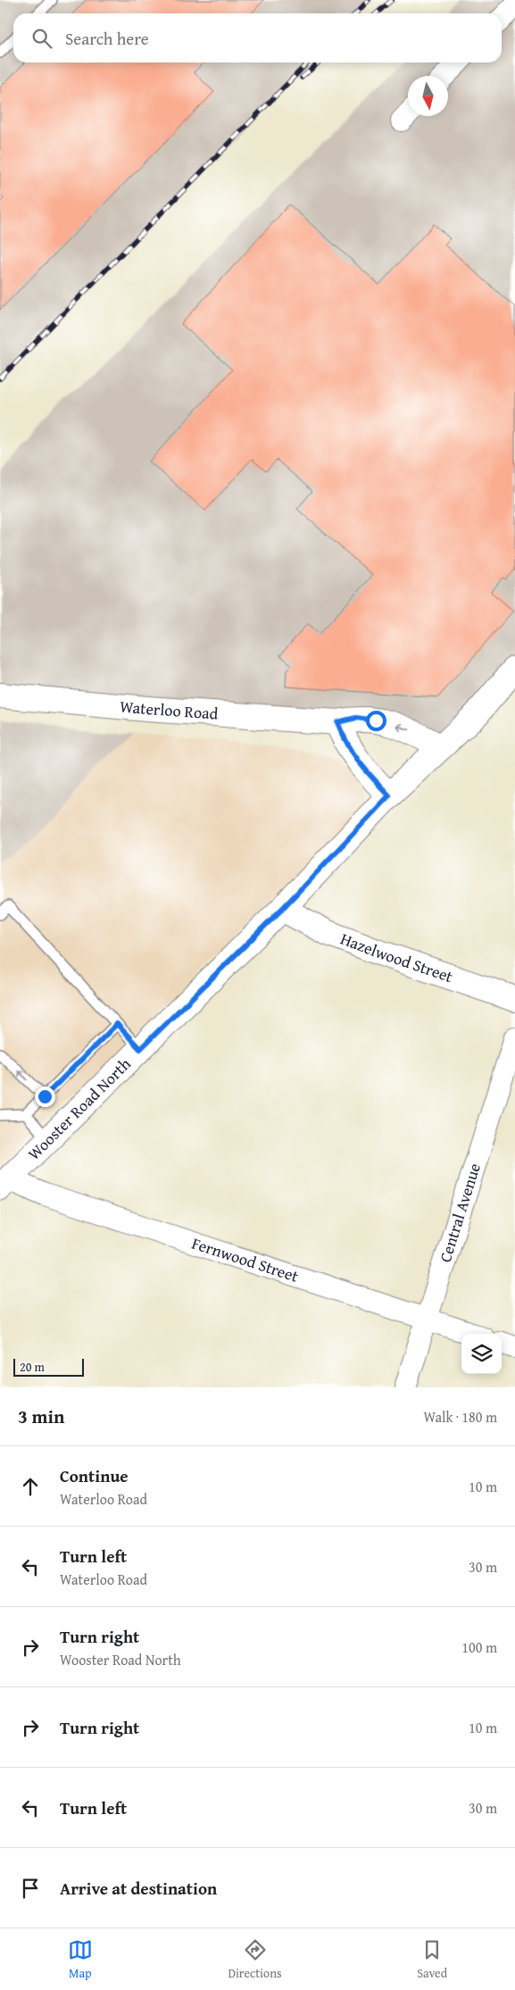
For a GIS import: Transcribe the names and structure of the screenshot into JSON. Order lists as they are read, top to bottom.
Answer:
{
  "streets": {
    "main road": ["Waterloo Road", "Hazelwood Street", "Wooster Road North"],
    "street": ["Central Avenue", "Fernwood Street"]
  },
  "crossings": [
    ["Waterloo Road", "Wooster Road North"],
    ["Hazelwood Street", "Wooster Road North"],
    ["Wooster Road North", "Fernwood Street"],
    ["Central Avenue", "Fernwood Street"]
  ],
  "scale_bar": "20 m",
  "north": "bottom",
  "page": {
    "search": "Search here",
    "scale": "20 m",
    "heading": ["3 min", "Walk · 180 m"],
    "list": [
      ["Continue", "Waterloo Road", "10 m"],
      ["Turn left", "Waterloo Road", "30 m"],
      ["Turn right", "Wooster Road North", "100 m"],
      ["Turn right", "10 m"],
      ["Turn left", "30 m"],
      "Arrive at destination"
    ],
    "nav": ["Map", "Directions", "Saved"]
  }
}
